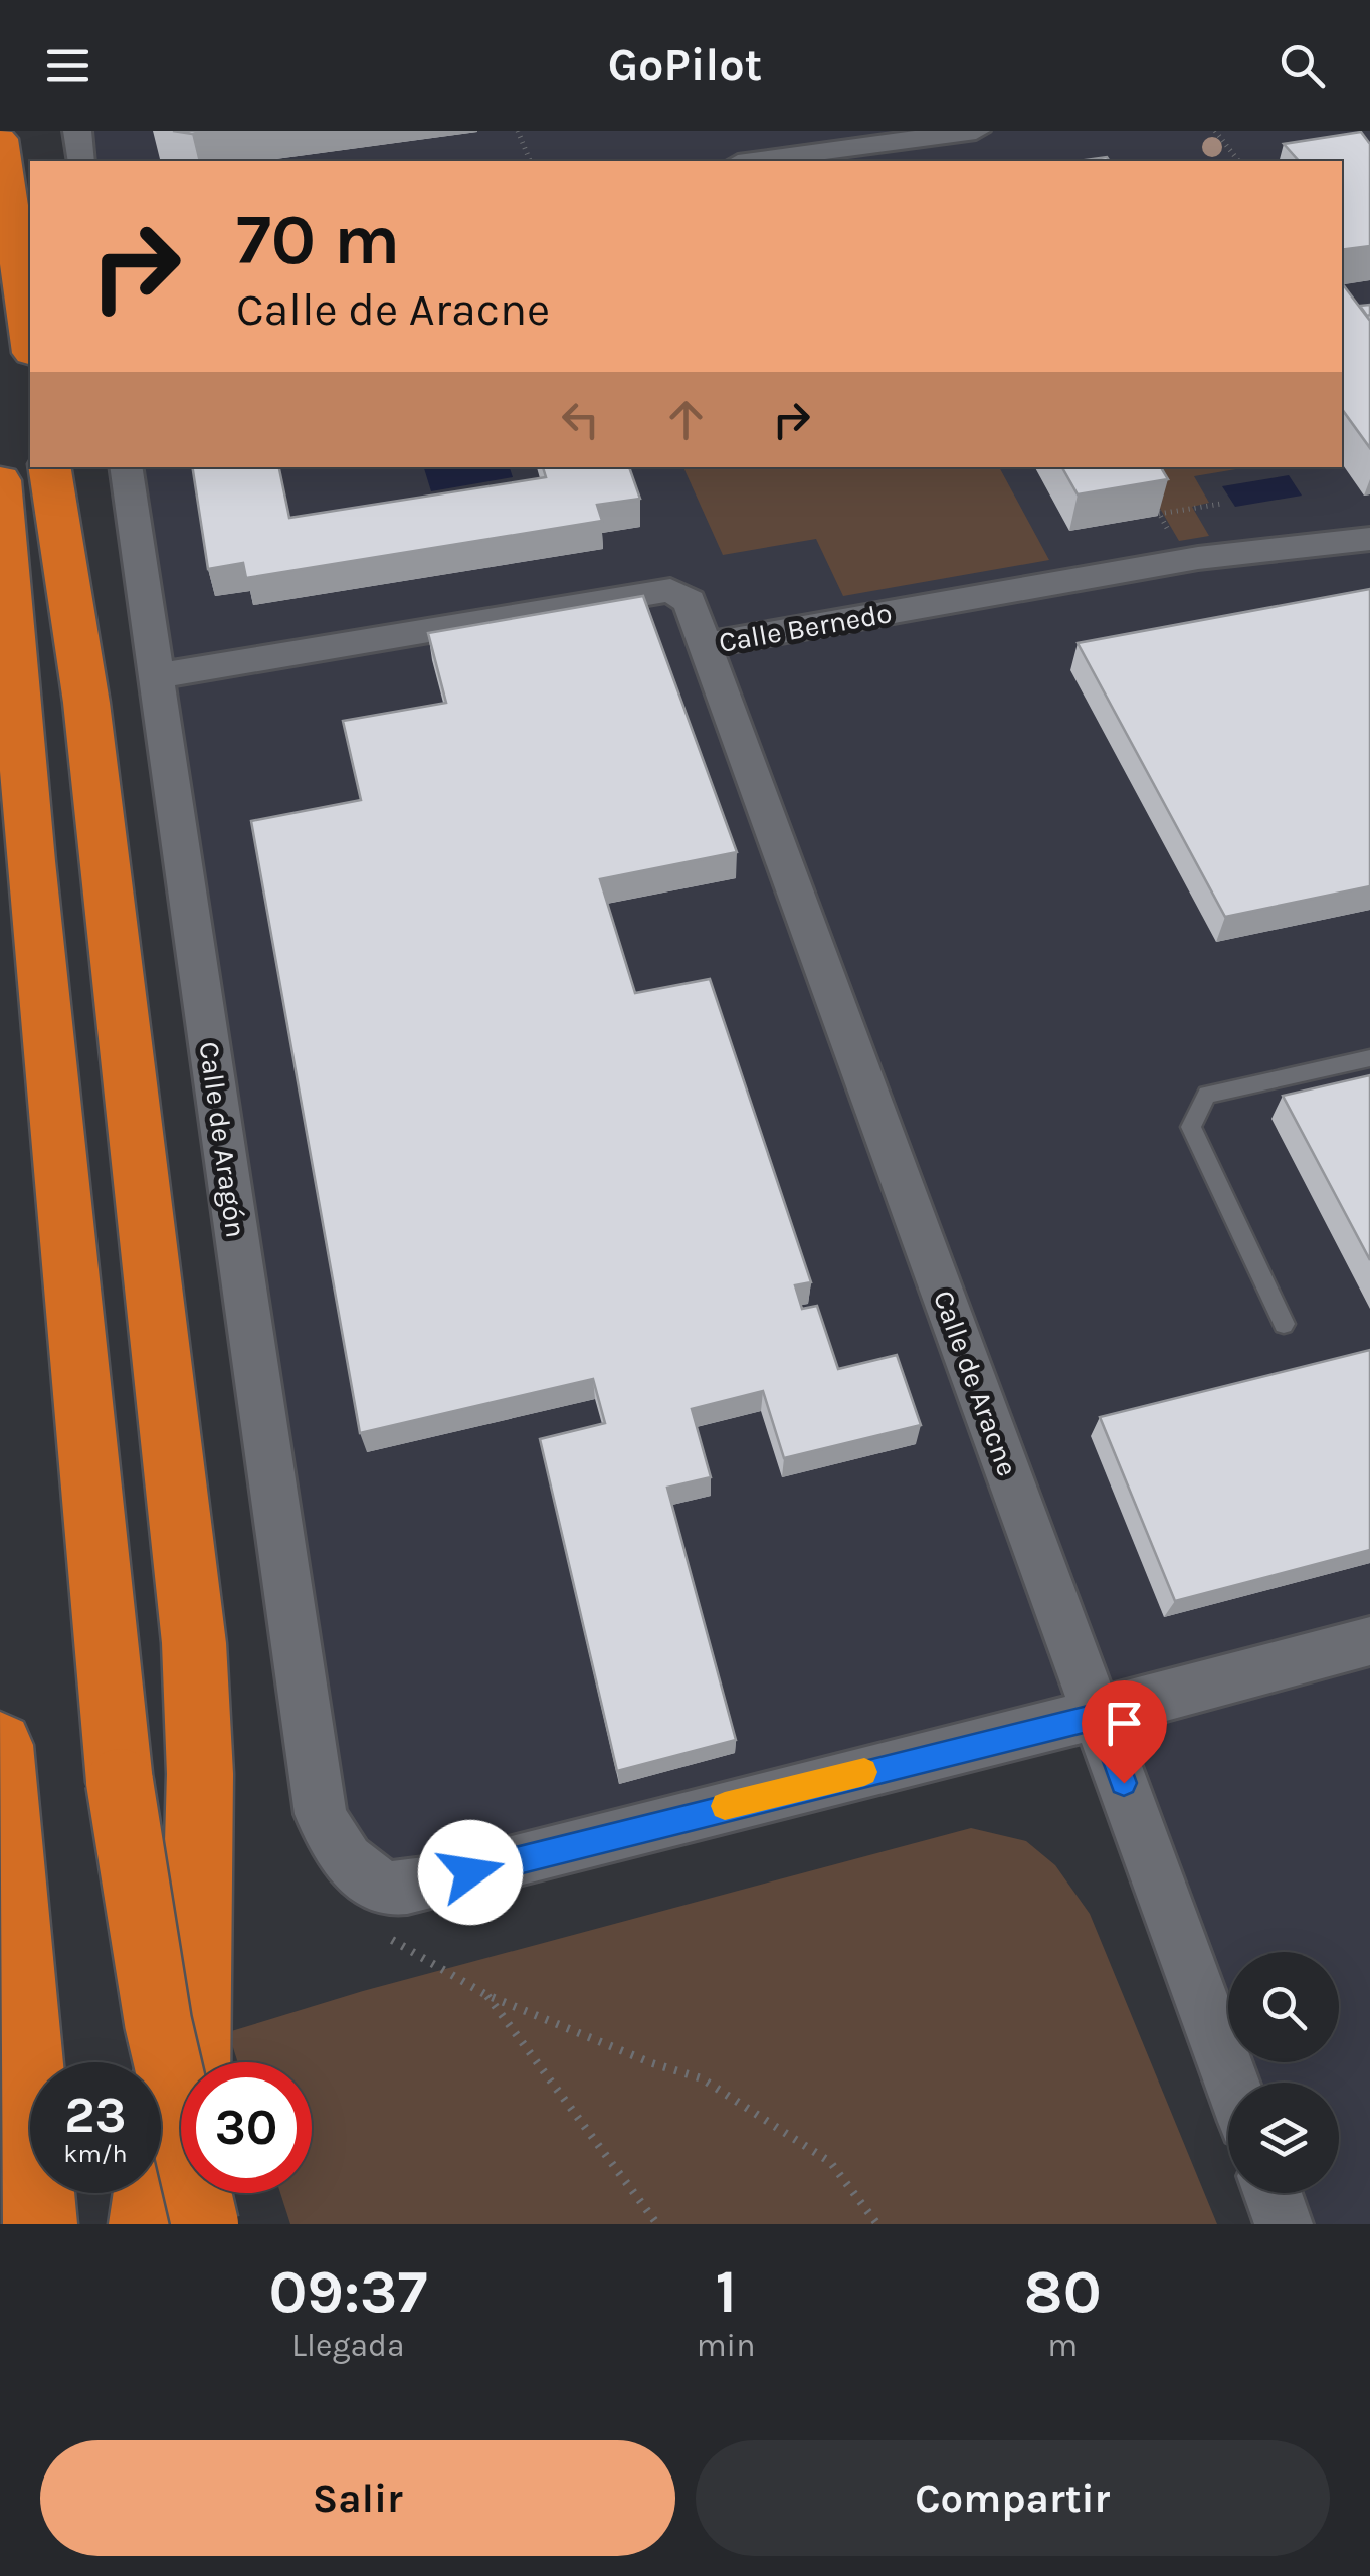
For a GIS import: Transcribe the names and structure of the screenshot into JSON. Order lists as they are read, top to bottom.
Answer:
{
  "streets": {
    "street": ["Calle Bernedo", "Calle de Aragón", "Calle de Aracne"]
  },
  "crossings": [
    ["Calle Bernedo", "Calle de Aragón"],
    ["Calle Bernedo", "Calle de Aracne"],
    ["Calle de Aragón", "Calle de Aracne"]
  ],
  "page": {
    "header": "GoPilot",
    "turn": ["70 m", "Calle de Aracne"],
    "speed": "23 km/h",
    "limit": "30",
    "eta": [
      "09:37",
      "Llegada",
      "1",
      "min",
      "80",
      "m"
    ],
    "buttons": ["Salir", "Compartir"]
  }
}
